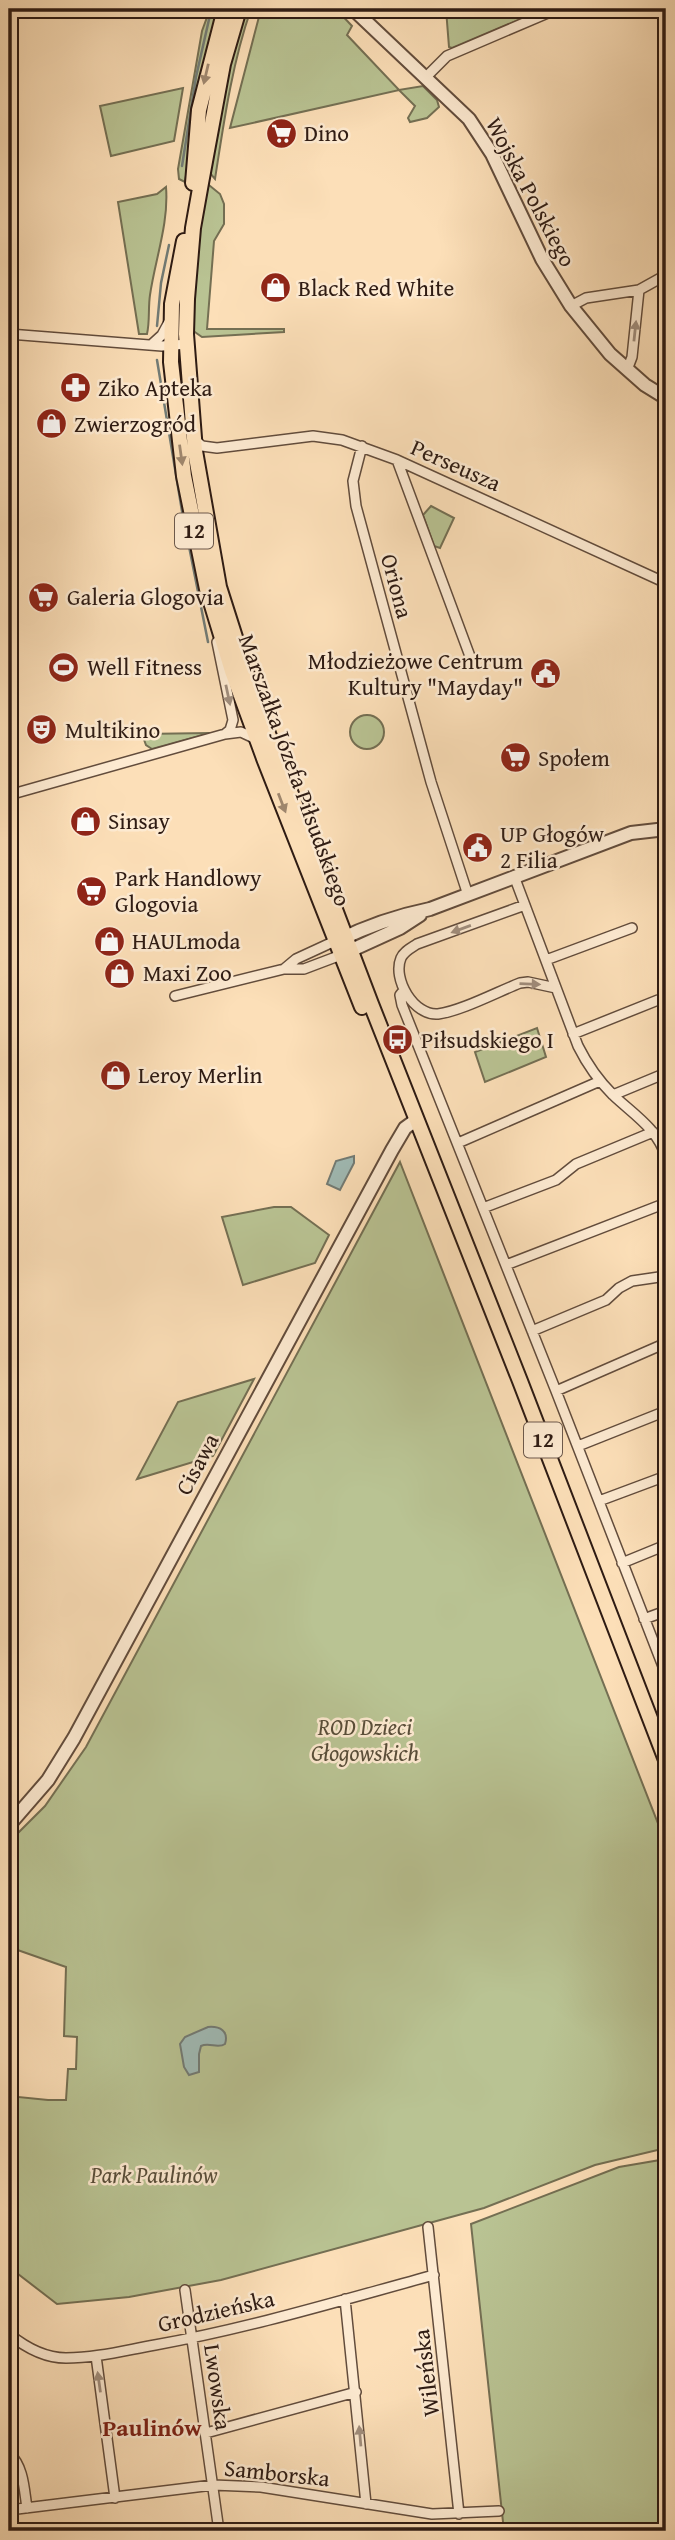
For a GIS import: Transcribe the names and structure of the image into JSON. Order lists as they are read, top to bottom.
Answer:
{
  "streets": {
    "main road": ["12", "Marszałka Józefa Piłsudskiego"],
    "street": [
      "Wojska Polskiego",
      "Perseusza",
      "Oriona",
      "Cisawa",
      "Grodzieńska",
      "Wileńska",
      "Lwowska",
      "Samborska"
    ]
  },
  "crossings": [
    ["Perseusza", "Oriona"],
    ["Perseusza", "Marszałka Józefa Piłsudskiego"],
    ["Marszałka Józefa Piłsudskiego", "Cisawa"],
    ["Grodzieńska", "Wileńska"],
    ["Grodzieńska", "Lwowska"],
    ["Wileńska", "Samborska"],
    ["Lwowska", "Samborska"]
  ],
  "districts": ["Paulinów"],
  "parks": ["ROD Dzieci Głogowskich", "Park Paulinów"],
  "places": {
    "supermarket": [
      "Dino",
      "Galeria Glogovia",
      "Społem",
      "Park Handlowy Glogovia"
    ],
    "shop": [
      "Black Red White",
      "Zwierzogród",
      "Sinsay",
      "HAULmoda",
      "Maxi Zoo",
      "Leroy Merlin"
    ],
    "pharmacy": ["Ziko Apteka"],
    "sports": ["Well Fitness"],
    "public building": ["Młodzieżowe Centrum Kultury \"Mayday\"", "UP Głogów 2 Filia"],
    "theatre": ["Multikino"],
    "bus stop": ["Piłsudskiego I"]
  }
}
